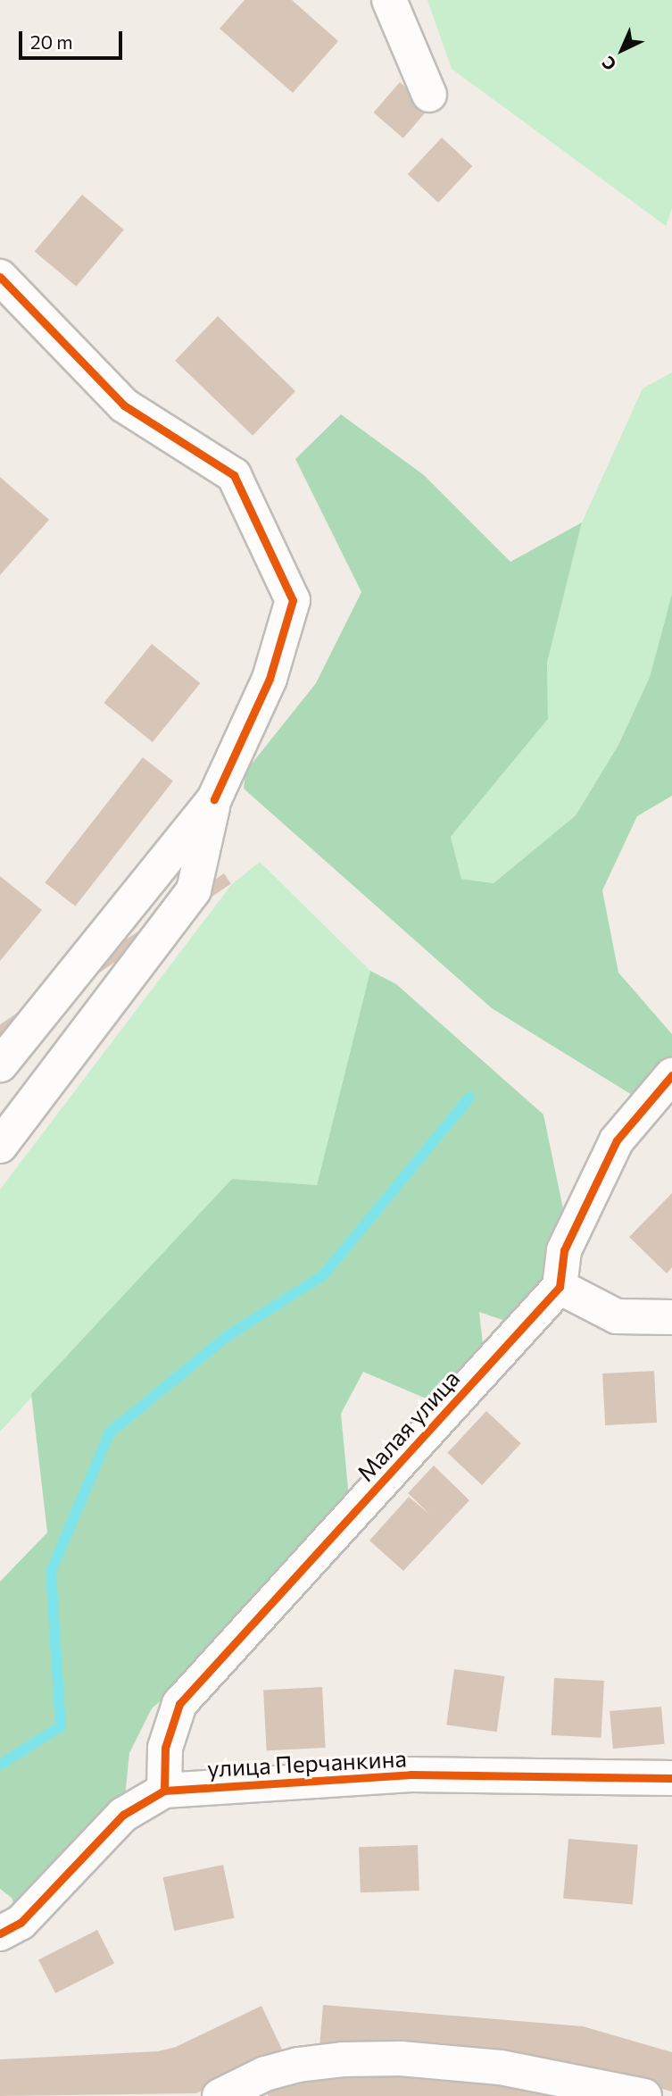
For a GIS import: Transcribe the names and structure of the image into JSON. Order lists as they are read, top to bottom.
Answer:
{
  "streets": {
    "street": ["Малая улица", "улица Перчанкина"]
  },
  "crossings": [
    ["Малая улица", "улица Перчанкина"]
  ],
  "scale_bar": "20 m",
  "north": "bottom left"
}
